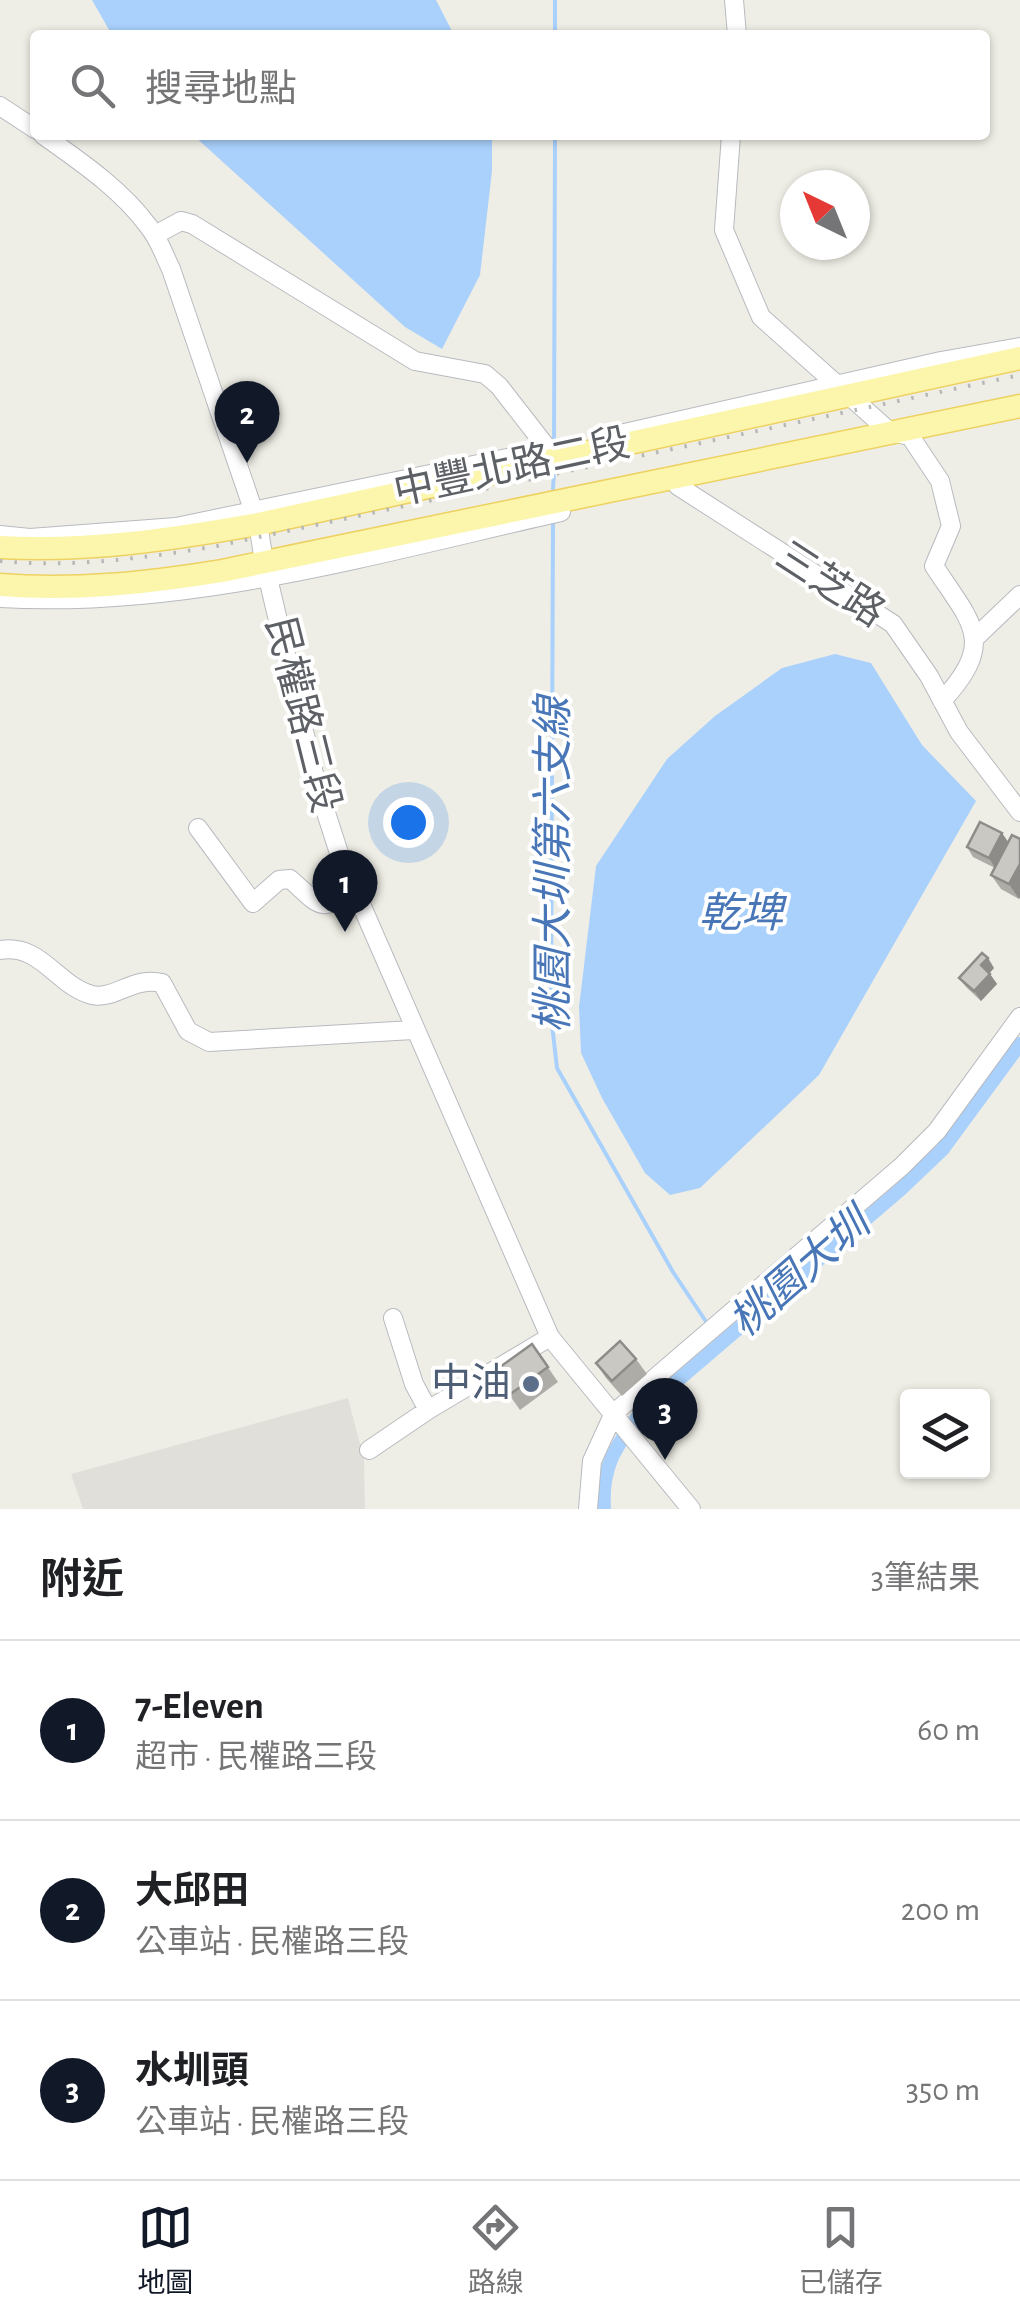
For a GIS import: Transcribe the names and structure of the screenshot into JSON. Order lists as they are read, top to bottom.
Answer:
{
  "streets": {
    "main road": ["中豐北路二段"],
    "street": ["三芝路", "民權路三段"]
  },
  "crossings": [
    ["中豐北路二段", "三芝路"],
    ["中豐北路二段", "民權路三段"]
  ],
  "water": ["桃園大圳第六支線", "乾埤", "桃園大圳"],
  "places": ["中油"],
  "north": "top left",
  "page": {
    "search": "搜尋地點",
    "pins": ["2", "1", "3"],
    "heading": ["附近", "3筆結果"],
    "list": [
      {
        "mark": "1",
        "name": "7-Eleven",
        "note": "超市 · 民權路三段",
        "value": "60 m"
      },
      {
        "mark": "2",
        "name": "大邱田",
        "note": "公車站 · 民權路三段",
        "value": "200 m"
      },
      {
        "mark": "3",
        "name": "水圳頭",
        "note": "公車站 · 民權路三段",
        "value": "350 m"
      }
    ],
    "nav": ["地圖", "路線", "已儲存"]
  }
}
